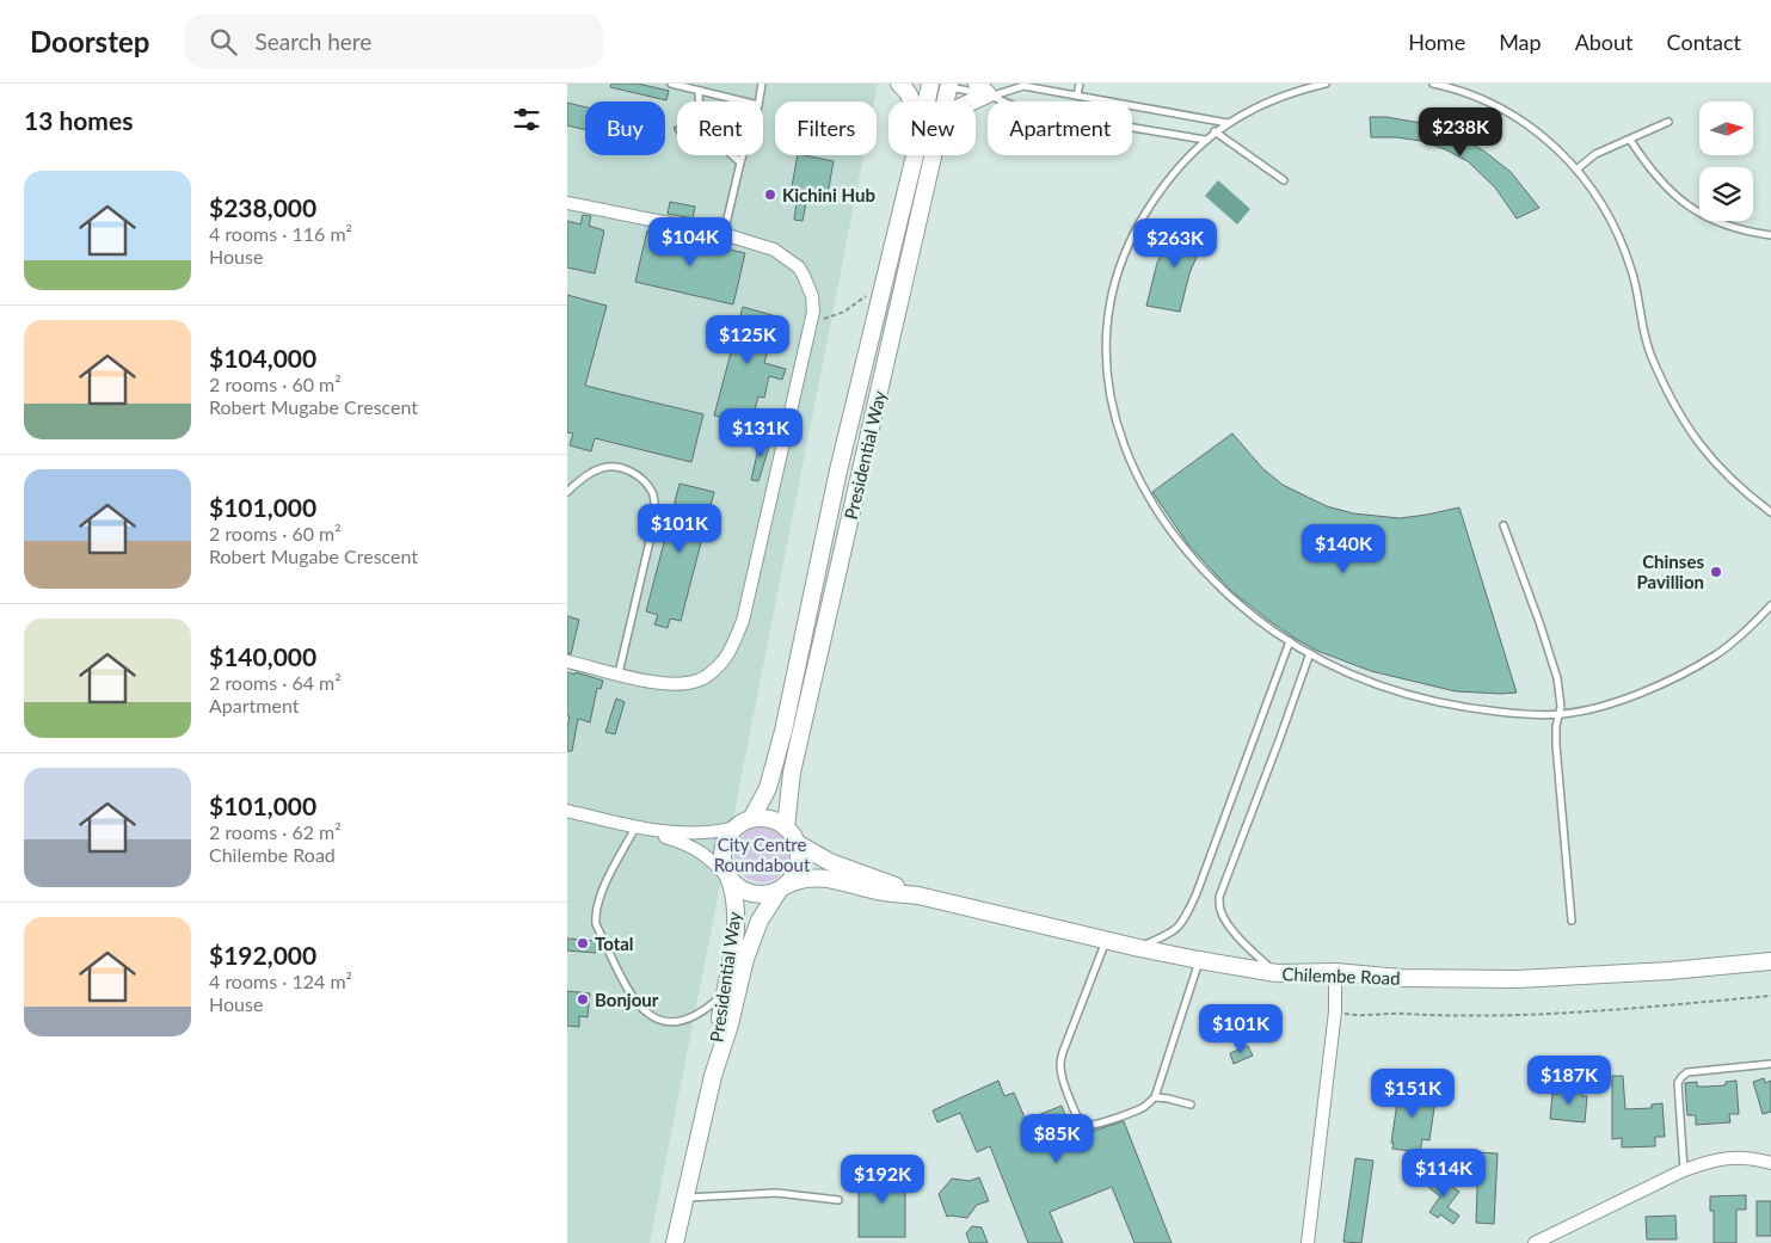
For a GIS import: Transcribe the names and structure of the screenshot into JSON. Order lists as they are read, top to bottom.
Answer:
{
  "streets": {
    "main road": ["Presidential Way", "Chilembe Road"]
  },
  "parks": ["City Centre Roundabout"],
  "places": [
    "Kichini Hub",
    "Chinses Pavillion",
    "Total",
    "Bonjour"
  ],
  "north": "right",
  "page": {
    "header": "Doorstep",
    "search": "Search here",
    "nav": [
      "Home",
      "Map",
      "About",
      "Contact"
    ],
    "heading": "13 homes",
    "chip": [
      "Buy",
      "Rent",
      "Filters",
      "New",
      "Apartment"
    ],
    "price": [
      "$238K",
      "$104K",
      "$263K",
      "$125K",
      "$131K",
      "$101K",
      "$140K",
      "$101K",
      "$187K",
      "$151K",
      "$85K",
      "$114K",
      "$192K"
    ],
    "list": [
      {
        "name": "$238,000",
        "note": "4 rooms · 116 m² · House"
      },
      {
        "name": "$104,000",
        "note": "2 rooms · 60 m² · Robert Mugabe Crescent"
      },
      {
        "name": "$101,000",
        "note": "2 rooms · 60 m² · Robert Mugabe Crescent"
      },
      {
        "name": "$140,000",
        "note": "2 rooms · 64 m² · Apartment"
      },
      {
        "name": "$101,000",
        "note": "2 rooms · 62 m² · Chilembe Road"
      },
      {
        "name": "$192,000",
        "note": "4 rooms · 124 m² · House"
      }
    ]
  }
}
